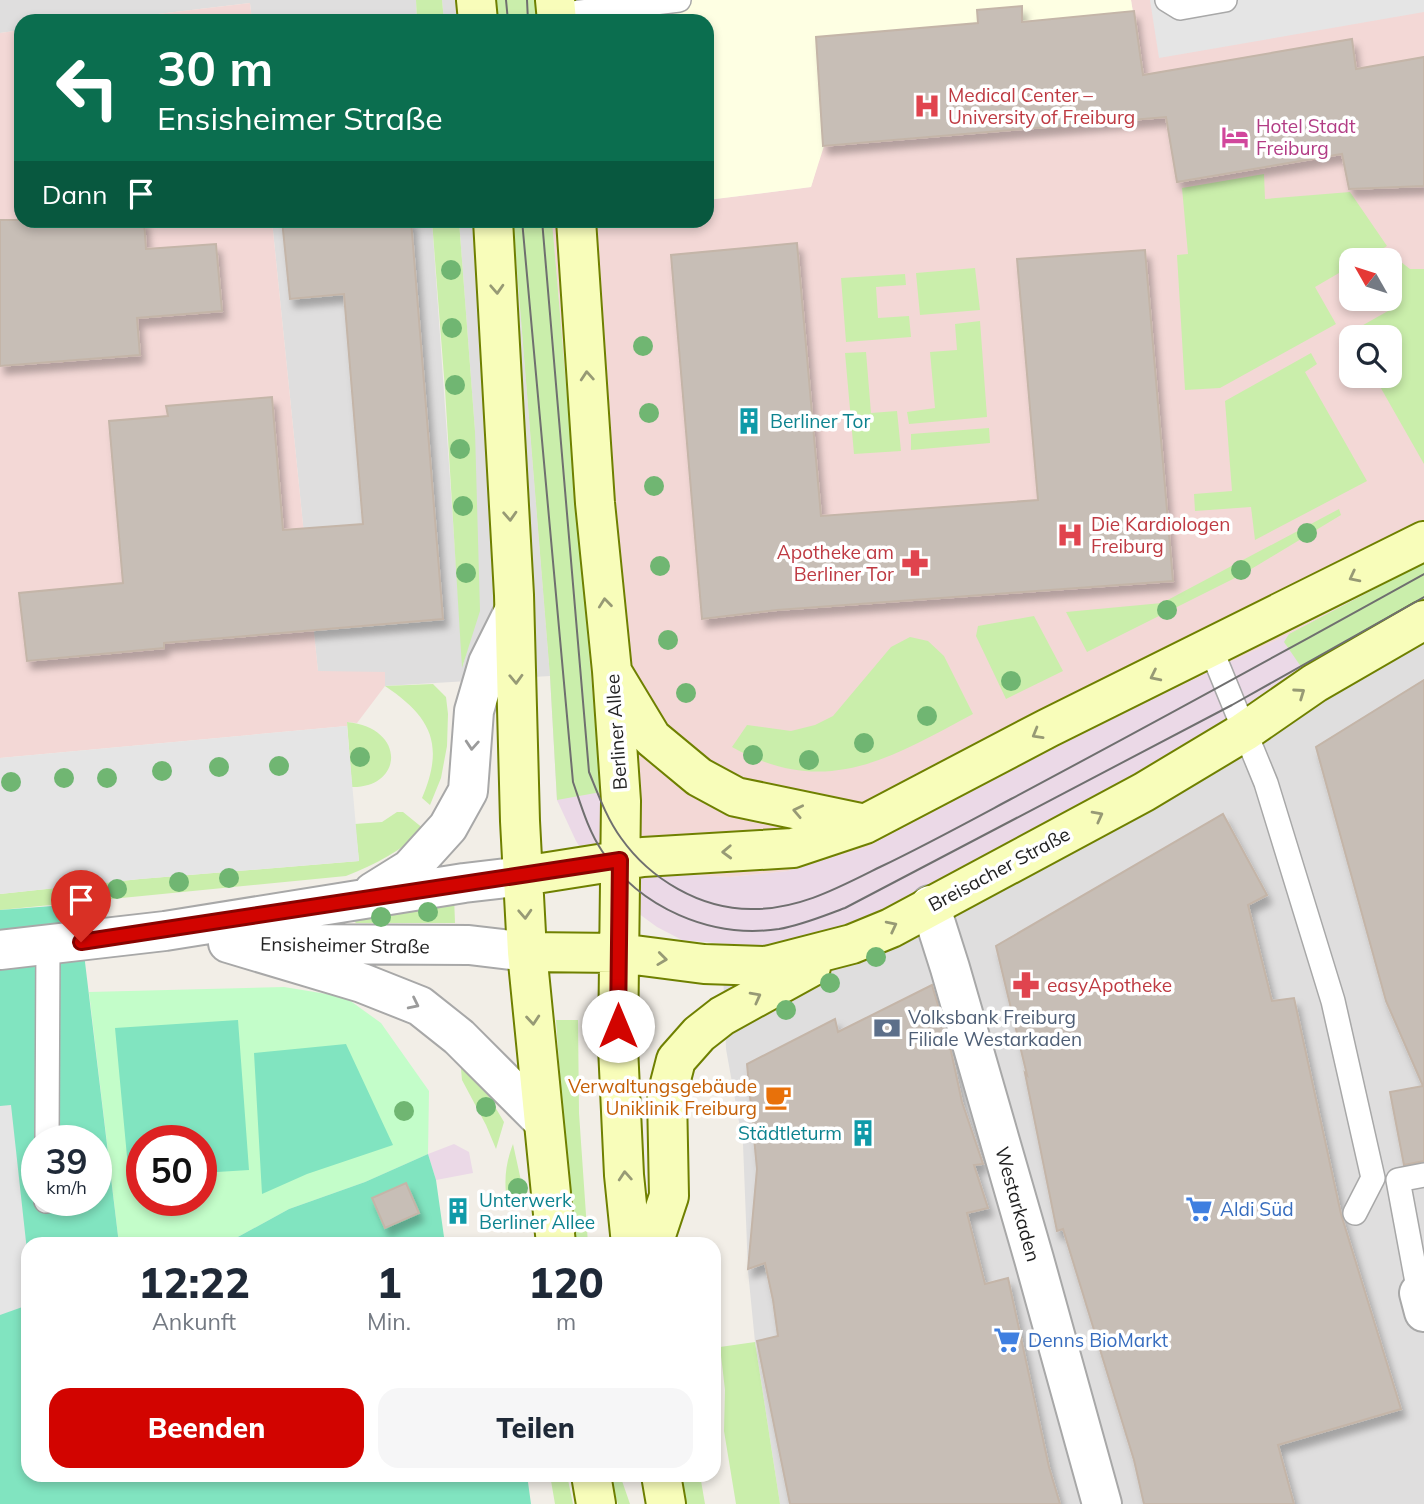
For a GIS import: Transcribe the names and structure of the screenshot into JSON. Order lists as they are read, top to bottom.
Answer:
{
  "streets": {
    "main road": ["Berliner Allee", "Breisacher Straße", "Ensisheimer Straße"],
    "street": ["Westarkaden"]
  },
  "crossings": [
    ["Berliner Allee", "Breisacher Straße"],
    ["Berliner Allee", "Ensisheimer Straße"],
    ["Breisacher Straße", "Ensisheimer Straße"],
    ["Breisacher Straße", "Westarkaden"]
  ],
  "places": {
    "hospital": ["Medical Center – University of Freiburg", "Die Kardiologen Freiburg"],
    "hotel": ["Hotel Stadt Freiburg"],
    "building": ["Berliner Tor", "Städtleturm", "Unterwerk Berliner Allee"],
    "pharmacy": ["Apotheke am Berliner Tor", "easyApotheke"],
    "bank": ["Volksbank Freiburg Filiale Westarkaden"],
    "cafe": ["Verwaltungsgebäude Uniklinik Freiburg"],
    "supermarket": ["Aldi Süd", "Denns BioMarkt"]
  },
  "north": "top left",
  "page": {
    "turn": ["30 m", "Ensisheimer Straße"],
    "then": "Dann",
    "speed": "39 km/h",
    "limit": "50",
    "eta": [
      "12:22",
      "Ankunft",
      "1",
      "Min.",
      "120",
      "m"
    ],
    "buttons": ["Beenden", "Teilen"]
  }
}
